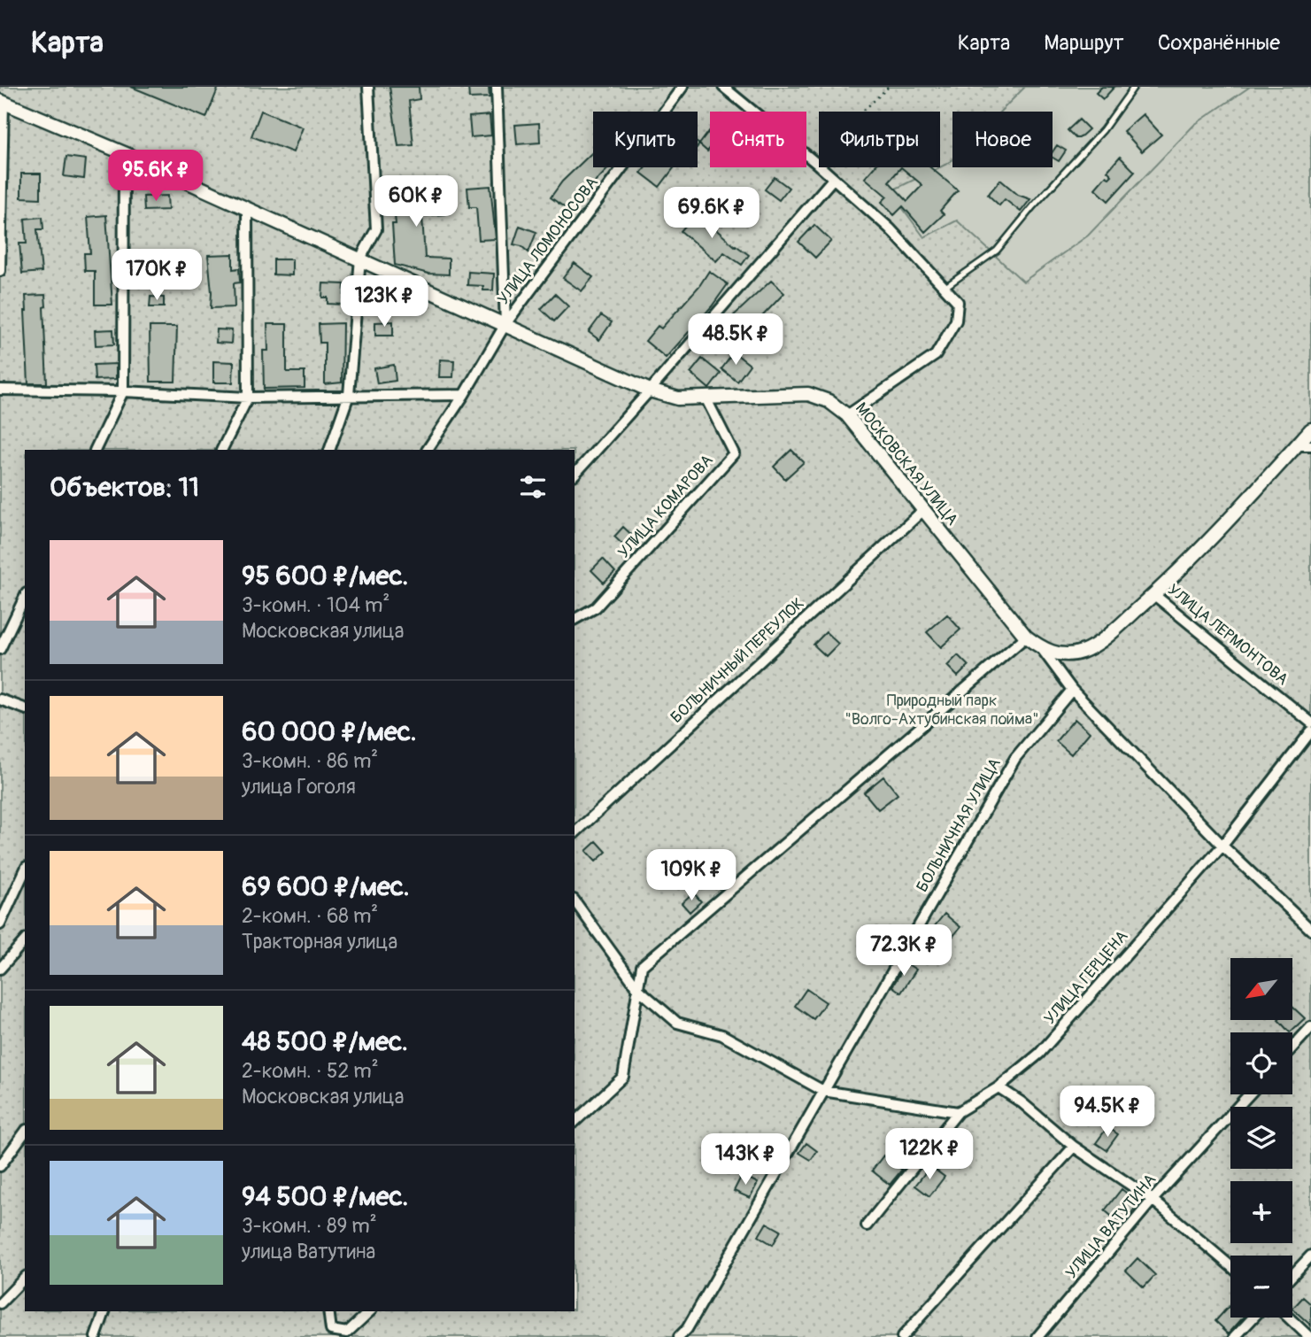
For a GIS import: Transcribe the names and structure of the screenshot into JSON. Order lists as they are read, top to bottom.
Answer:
{
  "streets": {
    "street": [
      "УЛИЦА ЛОМОНОСОВА",
      "МОСКОВСКАЯ УЛИЦА",
      "УЛИЦА КОМАРОВА",
      "УЛИЦА ЛЕРМОНТОВА",
      "БОЛЬНИЧНЫЙ ПЕРЕУЛОК",
      "БОЛЬНИЧНАЯ УЛИЦА",
      "УЛИЦА ГЕРЦЕНА",
      "УЛИЦА ВАТУТИНА"
    ]
  },
  "crossings": [
    ["УЛИЦА ЛОМОНОСОВА", "МОСКОВСКАЯ УЛИЦА"],
    ["МОСКОВСКАЯ УЛИЦА", "УЛИЦА КОМАРОВА"],
    ["МОСКОВСКАЯ УЛИЦА", "БОЛЬНИЧНЫЙ ПЕРЕУЛОК"],
    ["МОСКОВСКАЯ УЛИЦА", "БОЛЬНИЧНАЯ УЛИЦА"],
    ["МОСКОВСКАЯ УЛИЦА", "УЛИЦА ГЕРЦЕНА"]
  ],
  "parks": ["Природный парк \"Волго-Ахтубинская пойма\""],
  "north": "bottom left",
  "page": {
    "header": "Карта",
    "nav": ["Карта", "Маршрут", "Сохранённые"],
    "chip": [
      "Купить",
      "Снять",
      "Фильтры",
      "Новое"
    ],
    "price": [
      "95.6K ₽",
      "60K ₽",
      "69.6K ₽",
      "170K ₽",
      "123K ₽",
      "48.5K ₽",
      "109K ₽",
      "72.3K ₽",
      "94.5K ₽",
      "122K ₽",
      "143K ₽"
    ],
    "heading": "Объектов: 11",
    "list": [
      {
        "name": "95 600 ₽/мес.",
        "note": "3-комн. · 104 m² · Московская улица"
      },
      {
        "name": "60 000 ₽/мес.",
        "note": "3-комн. · 86 m² · улица Гоголя"
      },
      {
        "name": "69 600 ₽/мес.",
        "note": "2-комн. · 68 m² · Тракторная улица"
      },
      {
        "name": "48 500 ₽/мес.",
        "note": "2-комн. · 52 m² · Московская улица"
      },
      {
        "name": "94 500 ₽/мес.",
        "note": "3-комн. · 89 m² · улица Ватутина"
      }
    ],
    "map_buttons": ["+", "−"]
  }
}
